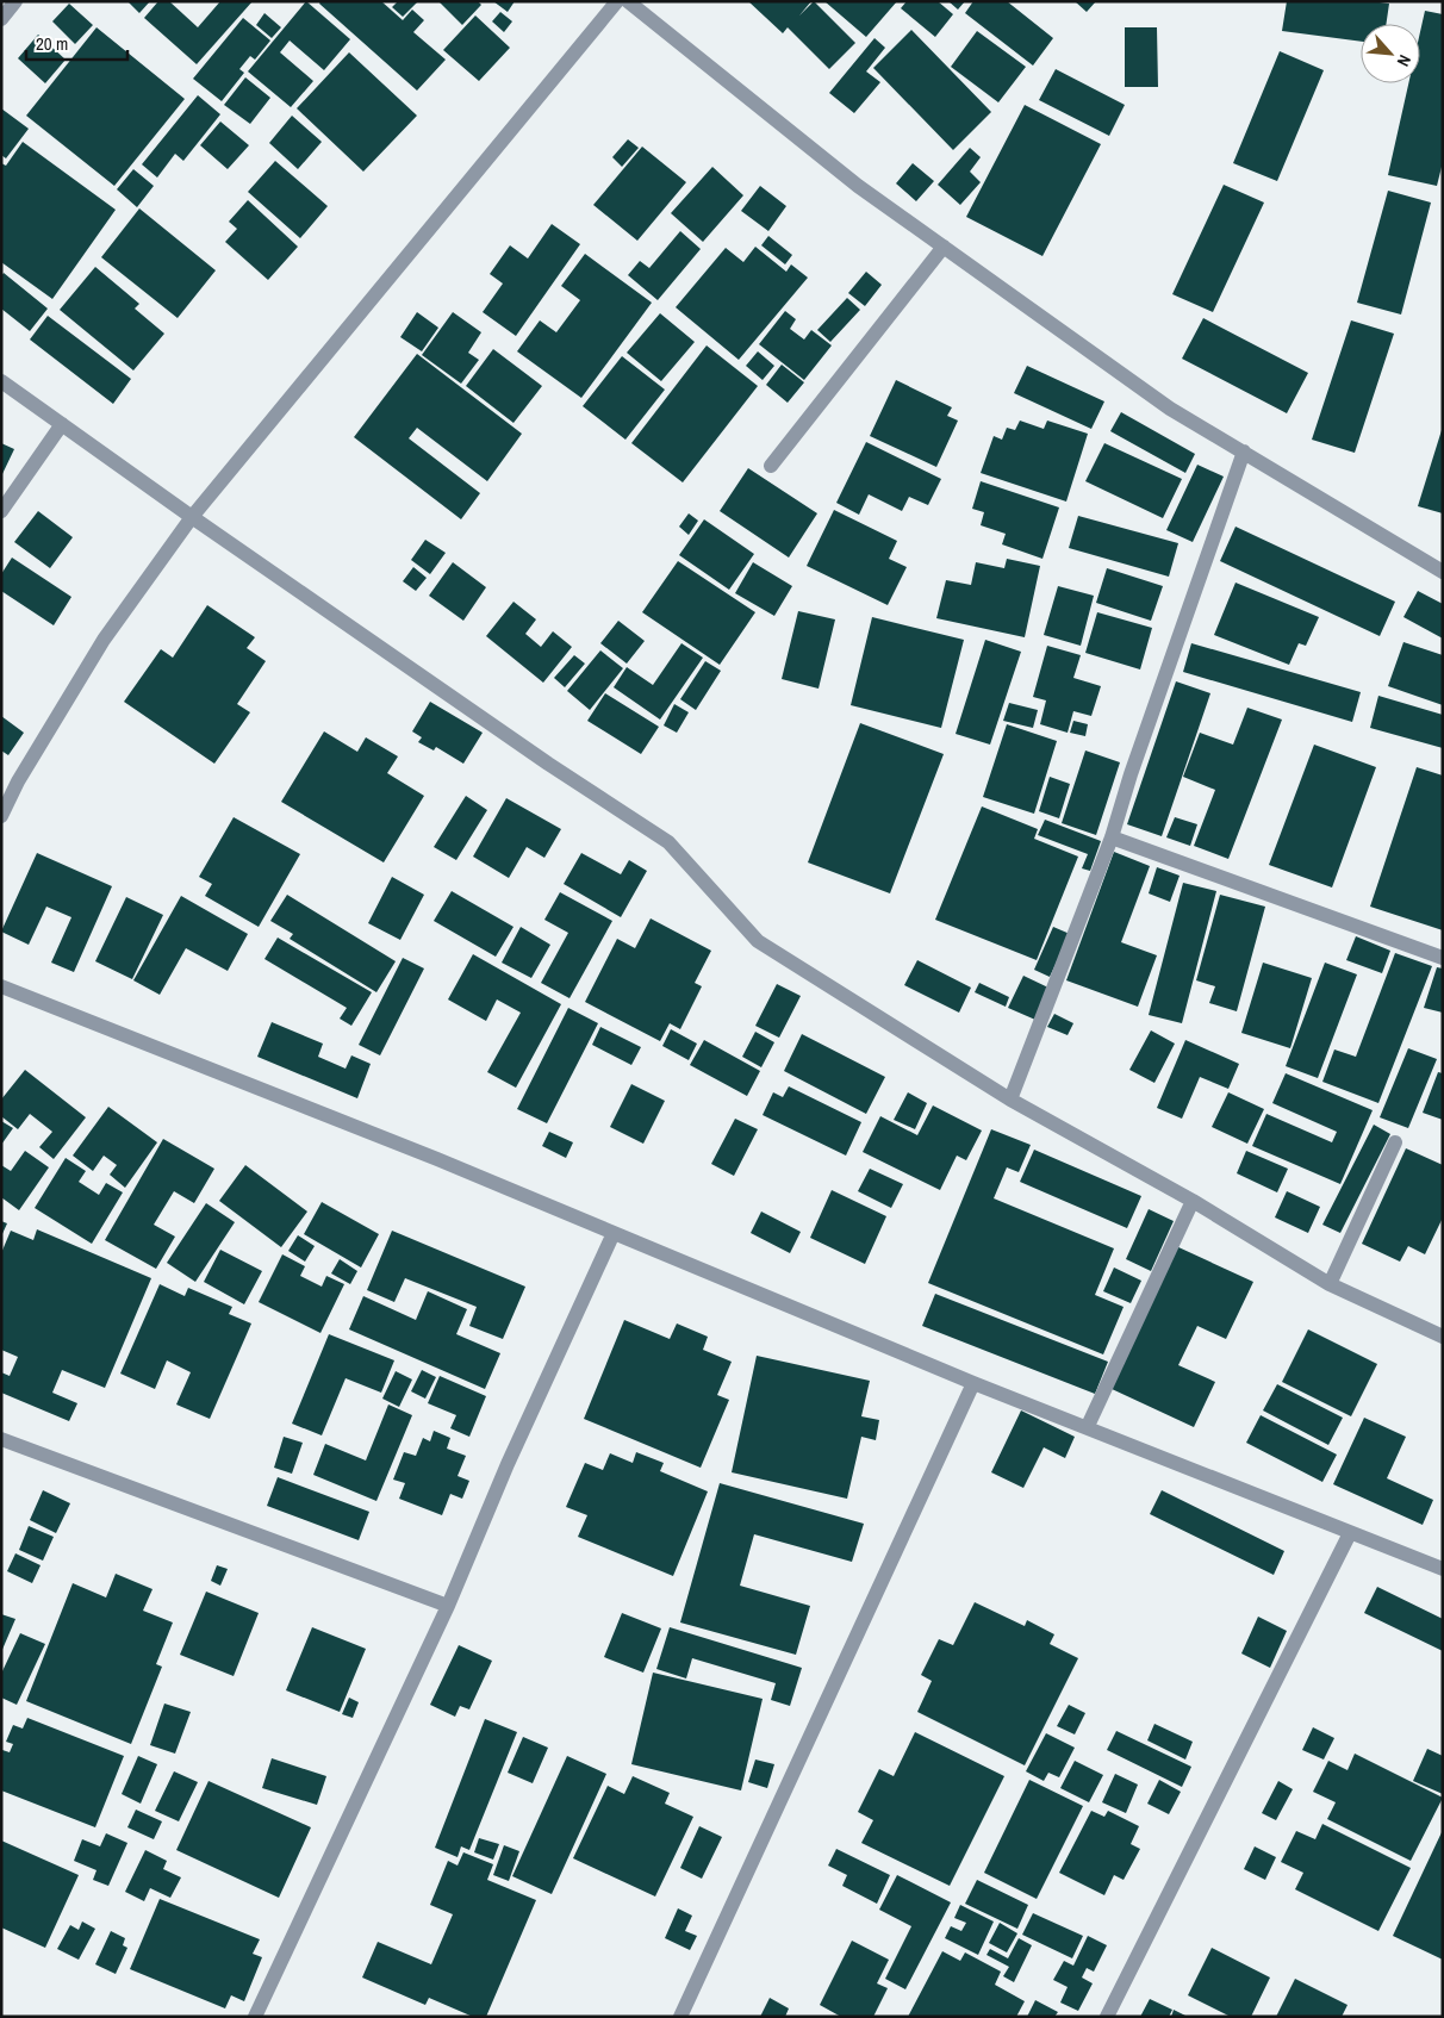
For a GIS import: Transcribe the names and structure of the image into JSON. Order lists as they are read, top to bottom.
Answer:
{
  "scale_bar": "20 m",
  "north": "bottom right"
}
